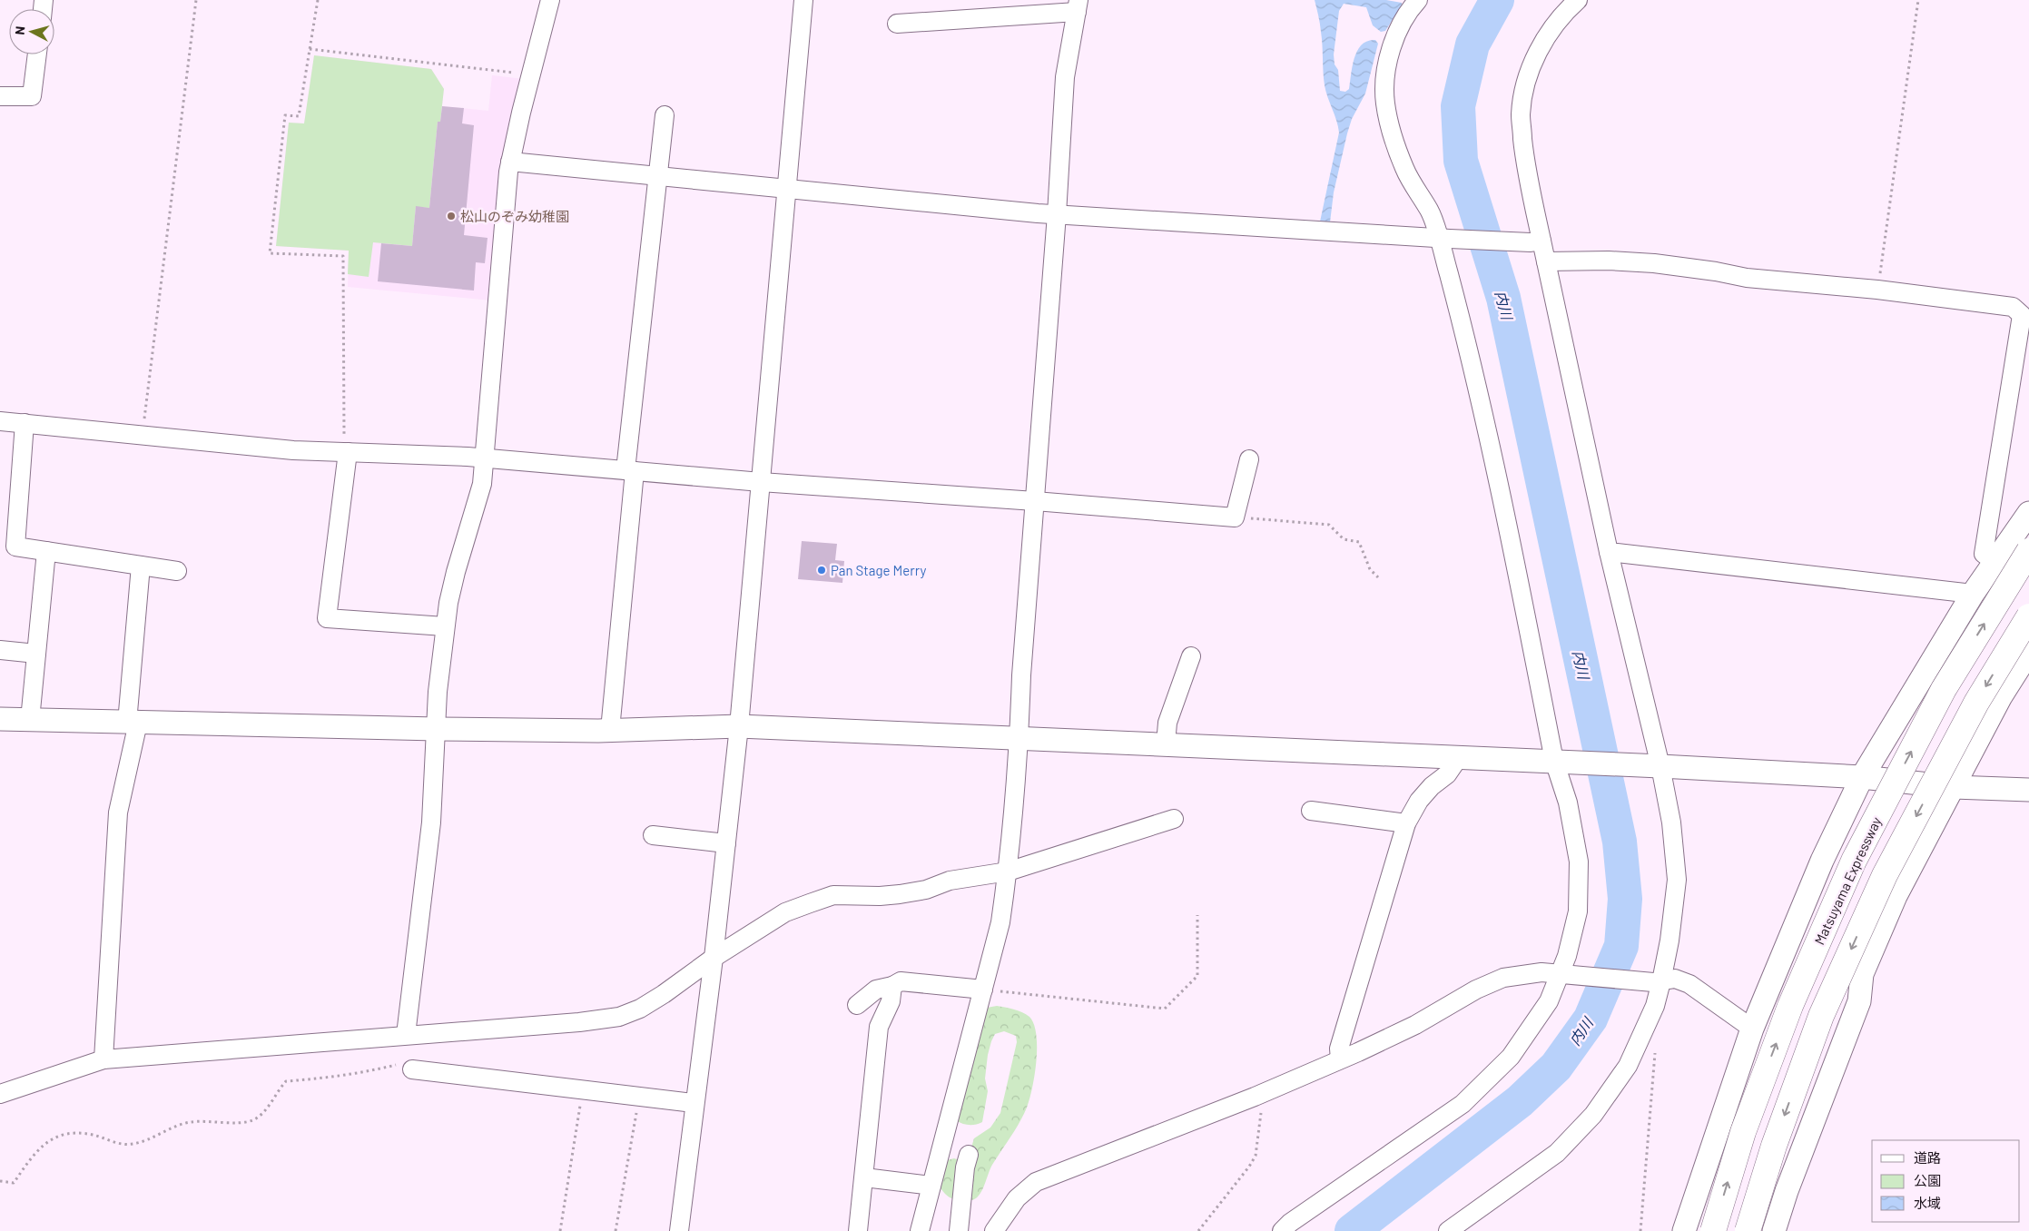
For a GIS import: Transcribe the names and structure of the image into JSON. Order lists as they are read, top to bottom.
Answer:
{
  "streets": {
    "highway": ["Matsuyama Expressway"]
  },
  "water": ["内川"],
  "places": ["松山のぞみ幼稚園", "Pan Stage Merry"],
  "legend": ["道路", "公園", "水域"],
  "north": "left"
}
